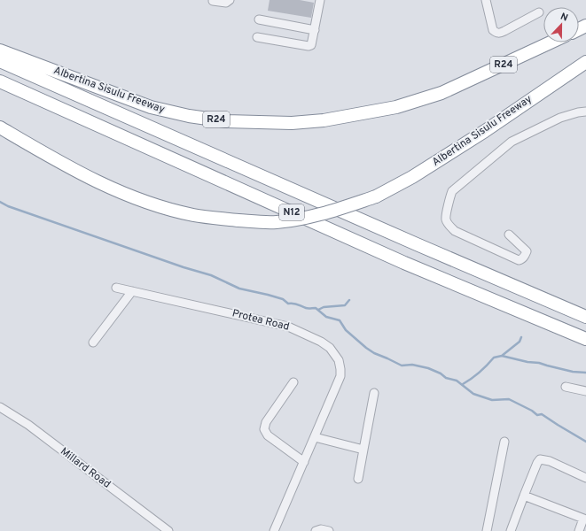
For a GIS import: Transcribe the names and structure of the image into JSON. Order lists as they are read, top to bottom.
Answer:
{
  "streets": {
    "highway": ["R24", "Albertina Sisulu Freeway", "N12"],
    "street": ["Protea Road", "Millard Road"]
  },
  "north": "top"
}
